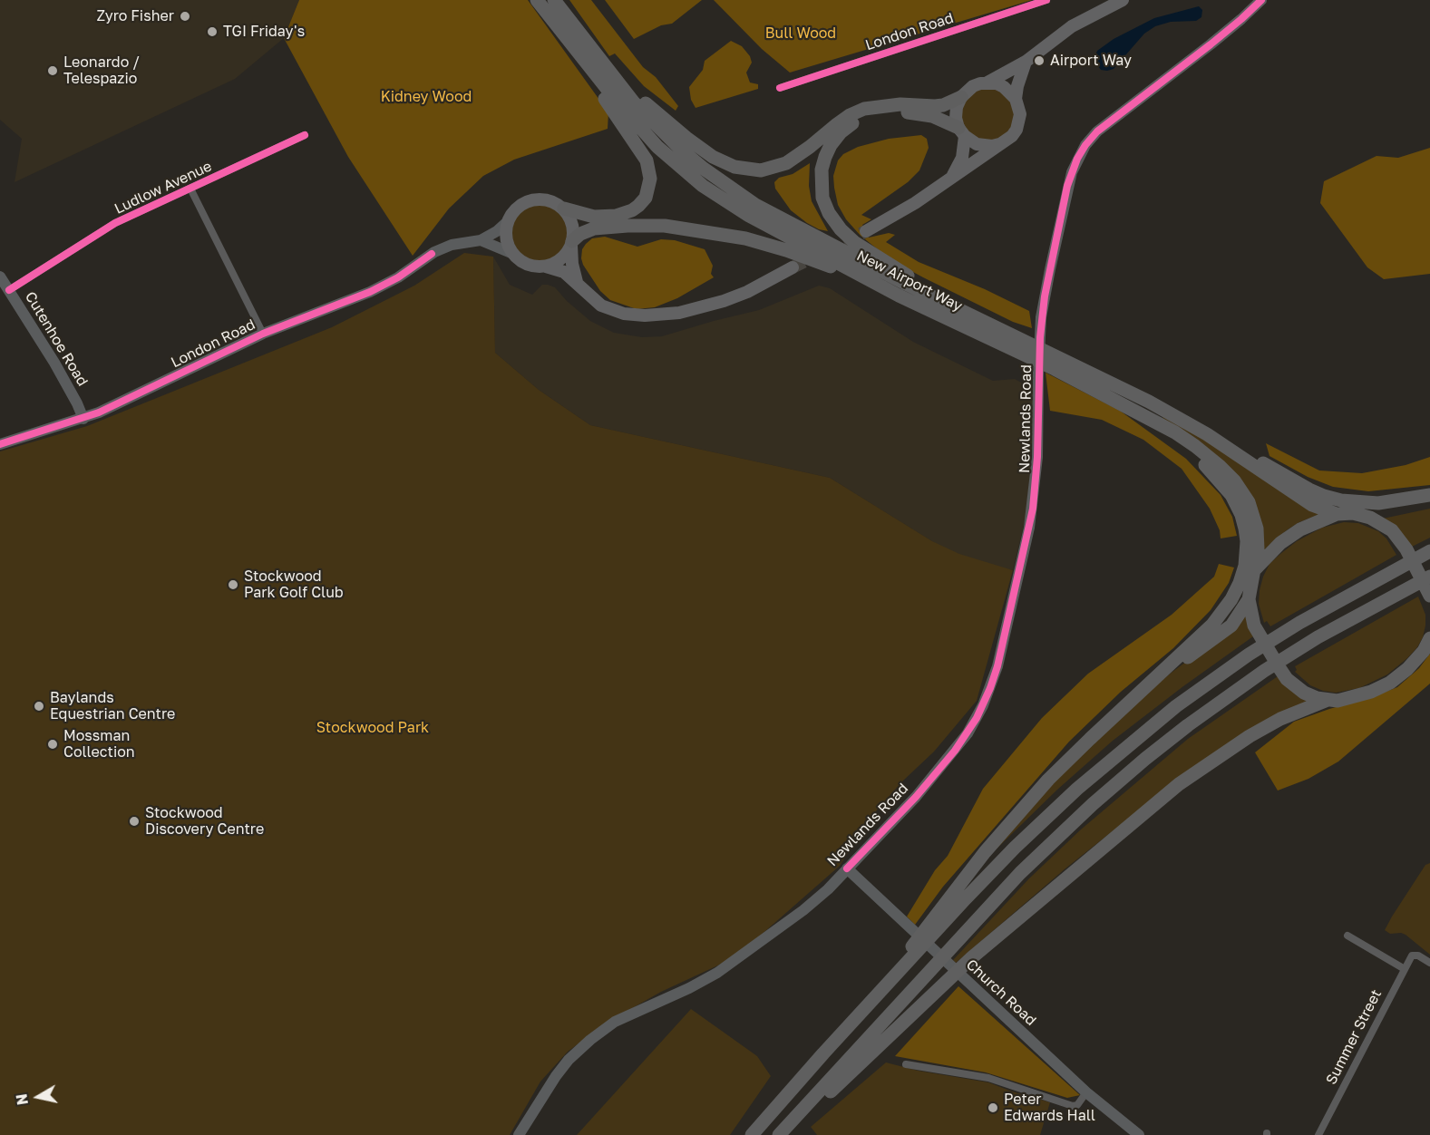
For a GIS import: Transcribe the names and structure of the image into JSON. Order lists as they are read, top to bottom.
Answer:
{
  "streets": {
    "highway": ["New Airport Way"],
    "street": [
      "London Road",
      "Ludlow Avenue",
      "Cutenhoe Road",
      "Newlands Road",
      "Church Road",
      "Summer Street"
    ]
  },
  "crossings": [
    ["London Road", "Ludlow Avenue"],
    ["London Road", "Cutenhoe Road"],
    ["Ludlow Avenue", "Cutenhoe Road"],
    ["Newlands Road", "Church Road"]
  ],
  "parks": ["Bull Wood", "Kidney Wood", "Stockwood Park"],
  "places": [
    "Zyro Fisher",
    "TGI Friday's",
    "Airport Way",
    "Leonardo / Telespazio",
    "Stockwood Park Golf Club",
    "Baylands Equestrian Centre",
    "Mossman Collection",
    "Stockwood Discovery Centre",
    "Peter Edwards Hall"
  ],
  "north": "left"
}
